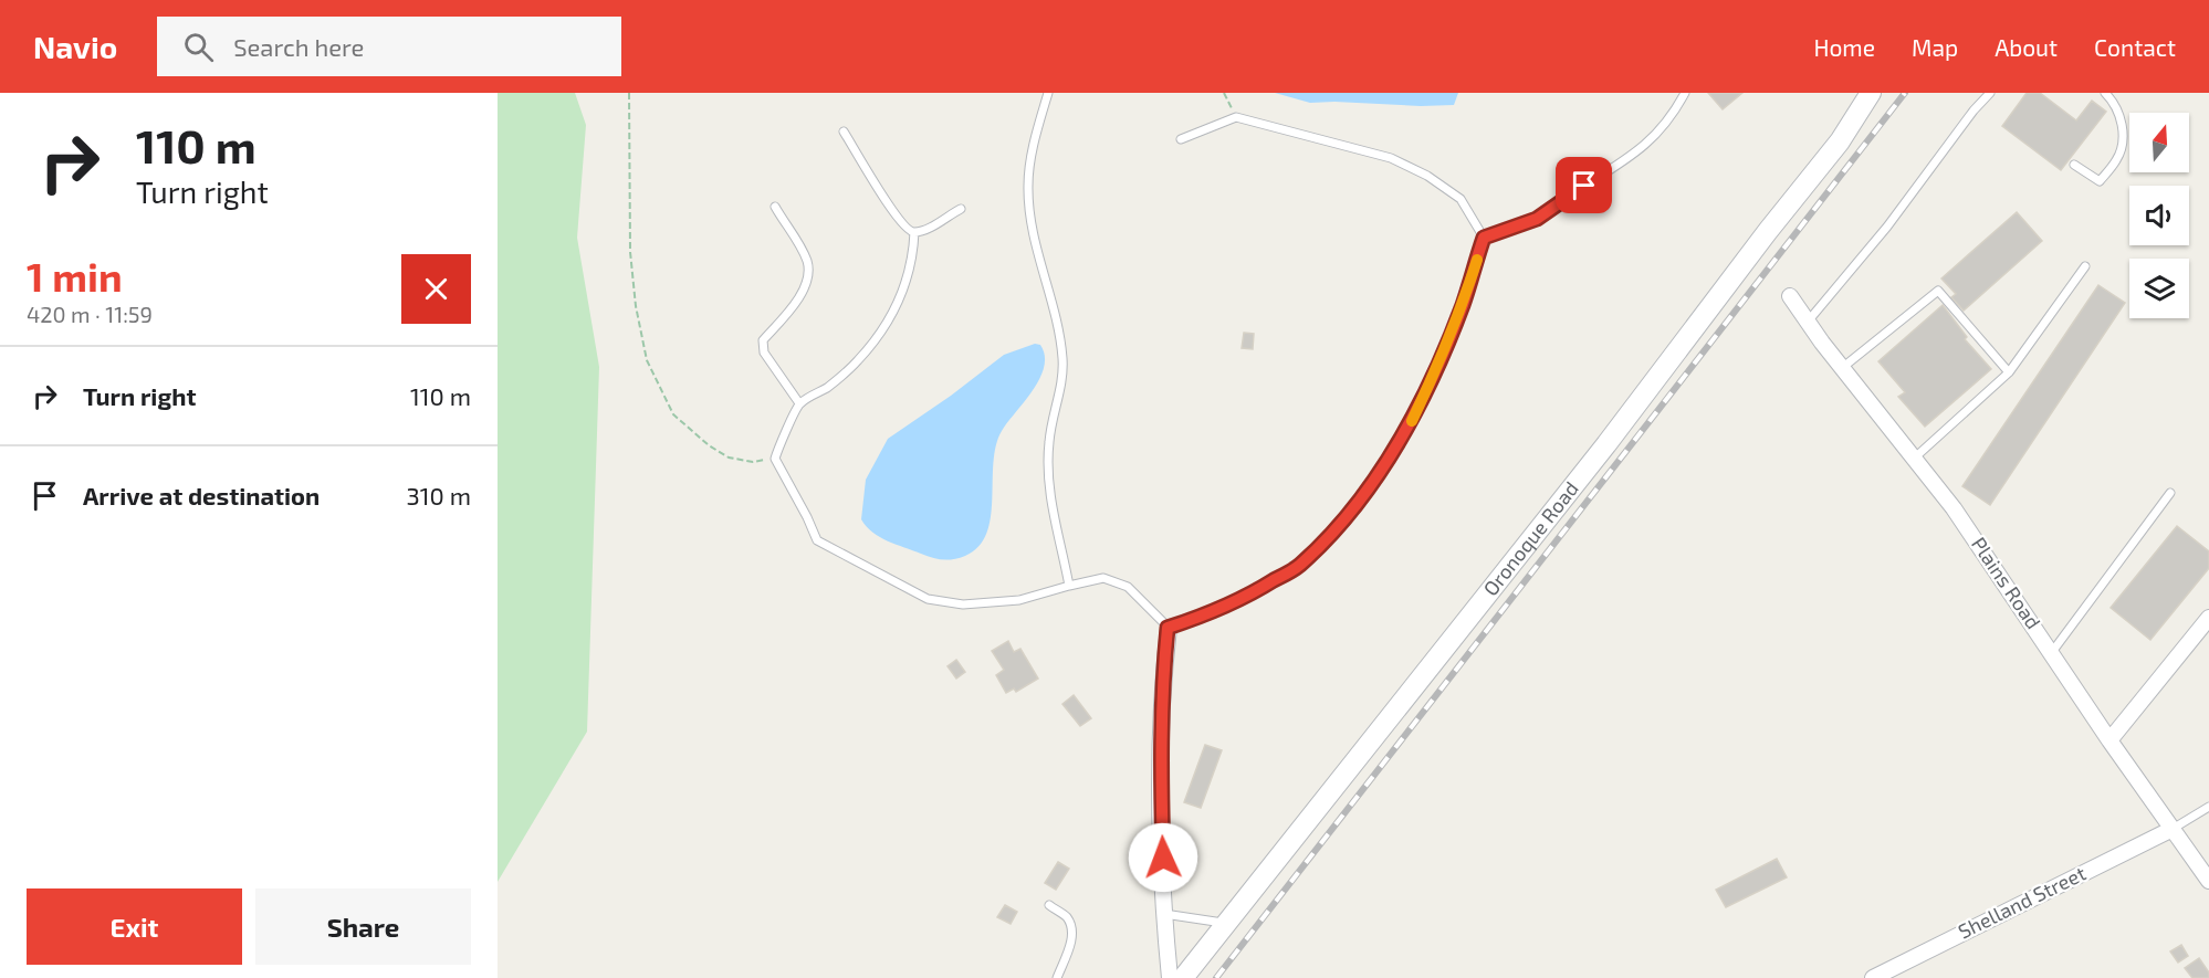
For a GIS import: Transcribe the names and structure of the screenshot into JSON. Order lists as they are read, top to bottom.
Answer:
{
  "streets": {
    "street": ["Oronoque Road", "Plains Road", "Shelland Street"]
  },
  "crossings": [
    ["Plains Road", "Shelland Street"]
  ],
  "north": "top",
  "page": {
    "header": "Navio",
    "search": "Search here",
    "nav": [
      "Home",
      "Map",
      "About",
      "Contact"
    ],
    "turn": ["110 m", "Turn right"],
    "heading": ["1 min", "420 m · 11:59"],
    "list": [
      {
        "name": "Turn right",
        "value": "110 m"
      },
      {
        "name": "Arrive at destination",
        "value": "310 m"
      }
    ],
    "buttons": ["Exit", "Share"]
  }
}
